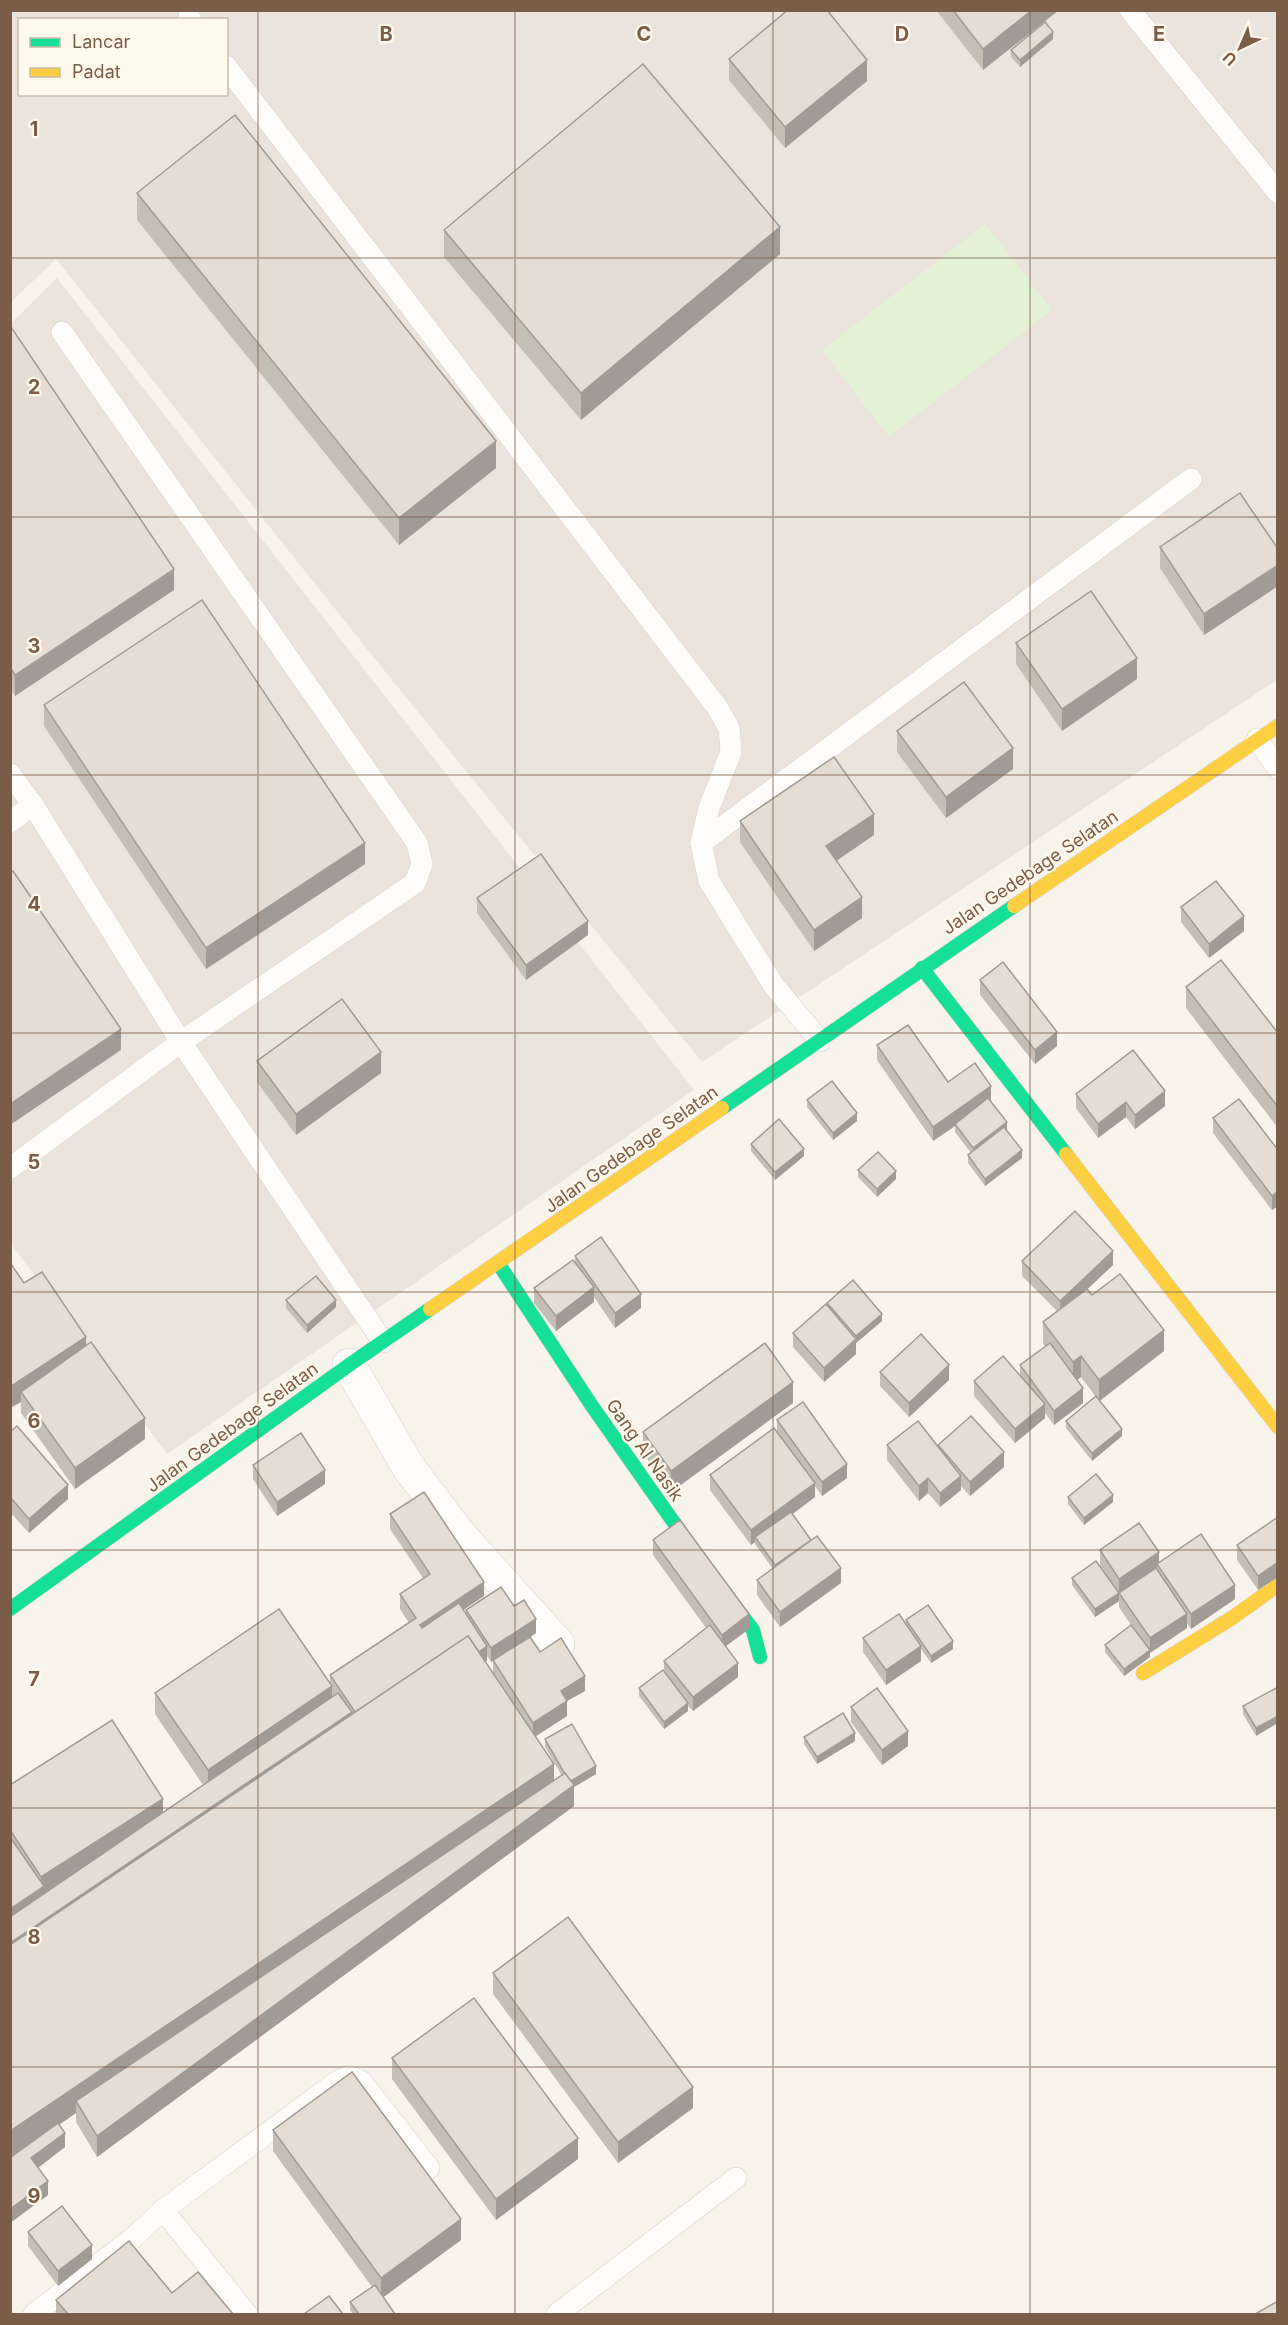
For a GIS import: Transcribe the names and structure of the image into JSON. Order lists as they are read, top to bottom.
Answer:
{
  "streets": {
    "main road": ["Jalan Gedebage Selatan", "Gang Al Nasik"]
  },
  "crossings": [
    ["Jalan Gedebage Selatan", "Gang Al Nasik"]
  ],
  "legend": ["Lancar", "Padat"],
  "north": "bottom left",
  "grid": {
    "columns": [
      "B",
      "C",
      "D",
      "E"
    ],
    "rows": [
      "1",
      "2",
      "3",
      "4",
      "5",
      "6",
      "7",
      "8",
      "9"
    ]
  }
}
